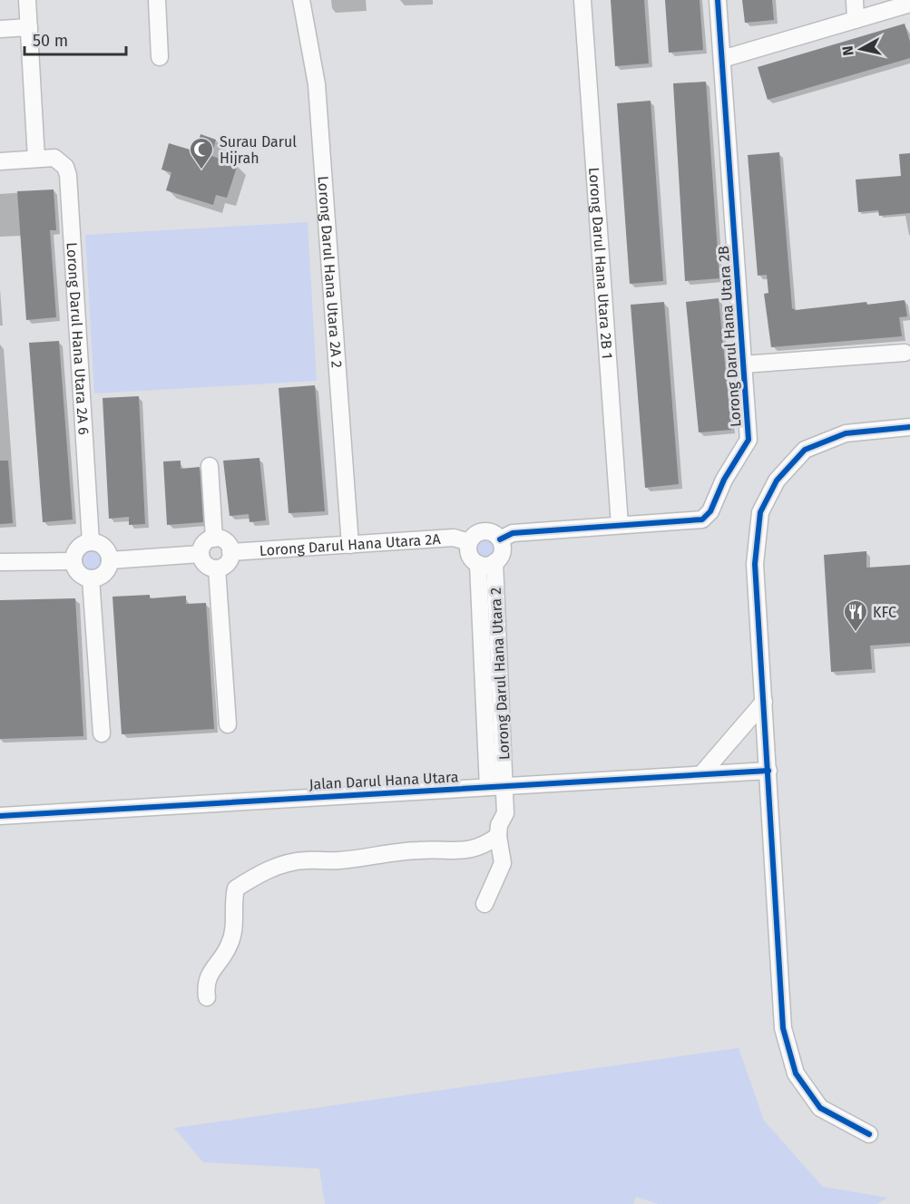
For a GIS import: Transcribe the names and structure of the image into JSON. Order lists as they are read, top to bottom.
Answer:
{
  "streets": {
    "street": [
      "Lorong Darul Hana Utara 2B 1",
      "Lorong Darul Hana Utara 2A 2",
      "Lorong Darul Hana Utara 2B",
      "Lorong Darul Hana Utara 2A 6",
      "Lorong Darul Hana Utara 2A",
      "Lorong Darul Hana Utara 2",
      "Jalan Darul Hana Utara"
    ]
  },
  "crossings": [
    ["Lorong Darul Hana Utara 2B 1", "Lorong Darul Hana Utara 2B"],
    ["Lorong Darul Hana Utara 2A 2", "Lorong Darul Hana Utara 2A"],
    ["Lorong Darul Hana Utara 2B", "Lorong Darul Hana Utara 2A"],
    ["Lorong Darul Hana Utara 2B", "Lorong Darul Hana Utara 2"],
    ["Lorong Darul Hana Utara 2A", "Lorong Darul Hana Utara 2"],
    ["Lorong Darul Hana Utara 2", "Jalan Darul Hana Utara"]
  ],
  "places": {
    "mosque": ["Surau Darul Hijrah"],
    "restaurant": ["KFC"]
  },
  "scale_bar": "50 m",
  "north": "left"
}
